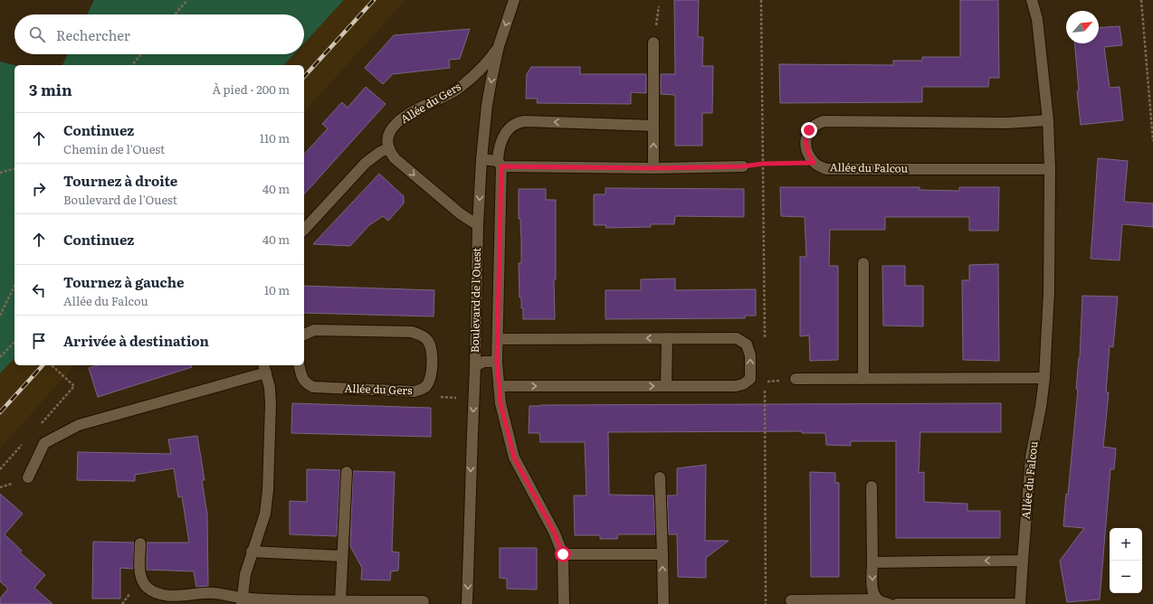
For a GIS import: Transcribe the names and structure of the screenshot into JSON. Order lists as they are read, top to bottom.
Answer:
{
  "streets": {
    "street": ["Allée du Gers", "Allée du Falcou", "Boulevard de l'Ouest"]
  },
  "crossings": [
    ["Allée du Gers", "Boulevard de l'Ouest"]
  ],
  "north": "top right",
  "page": {
    "search": "Rechercher",
    "heading": ["3 min", "À pied · 200 m"],
    "list": [
      ["Continuez", "Chemin de l'Ouest", "110 m"],
      ["Tournez à droite", "Boulevard de l'Ouest", "40 m"],
      ["Continuez", "40 m"],
      ["Tournez à gauche", "Allée du Falcou", "10 m"],
      "Arrivée à destination"
    ],
    "map_buttons": ["+", "−"]
  }
}
